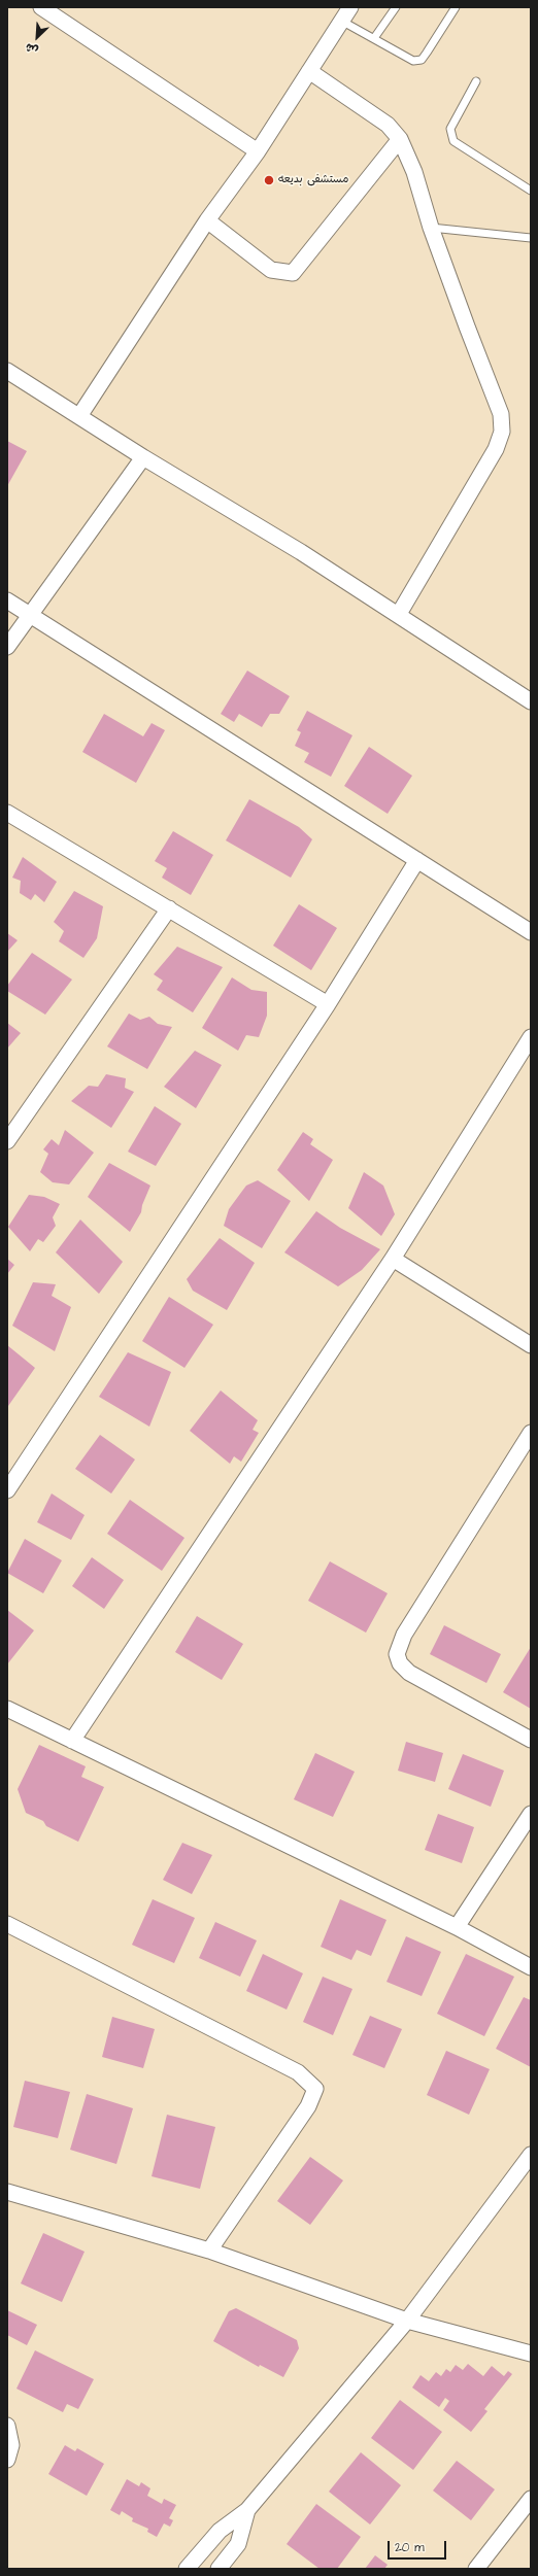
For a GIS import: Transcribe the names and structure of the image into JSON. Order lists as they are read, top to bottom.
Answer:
{
  "places": ["مستشفى بديعه"],
  "scale_bar": "20 m",
  "north": "bottom left"
}
